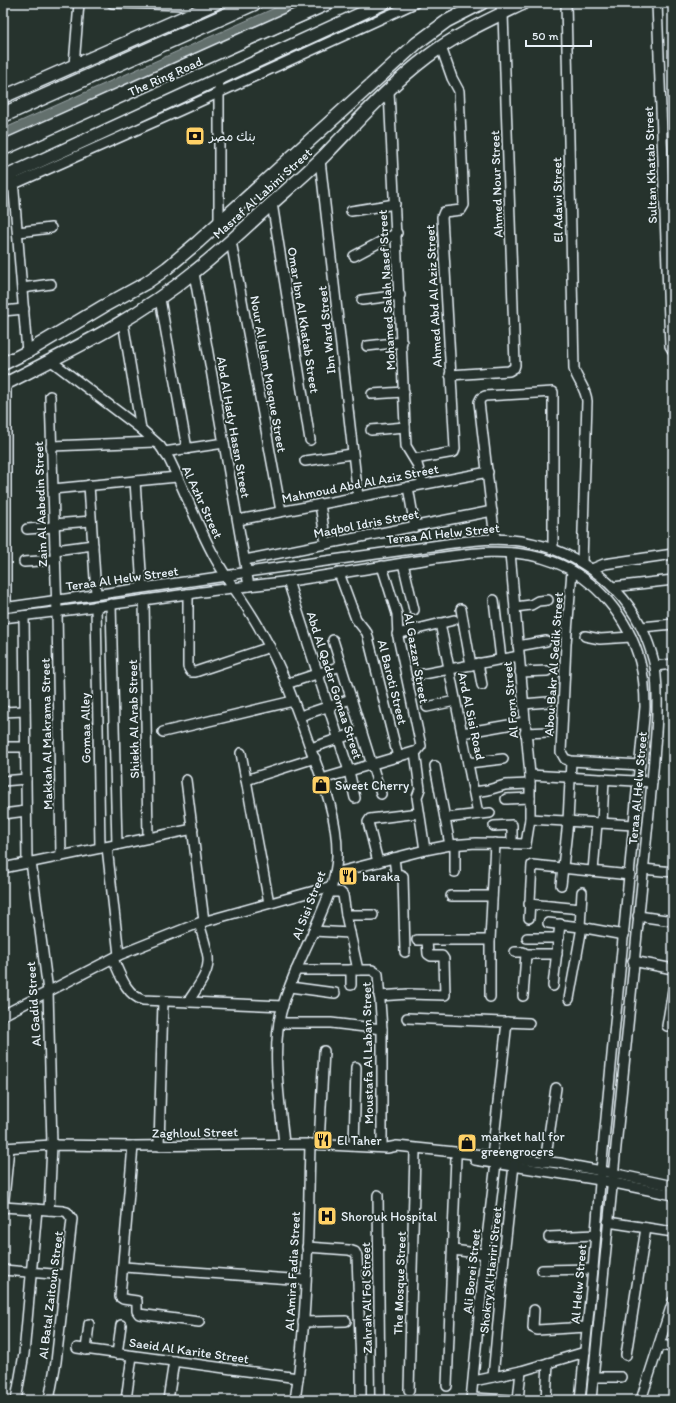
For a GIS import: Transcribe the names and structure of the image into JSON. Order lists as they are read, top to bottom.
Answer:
{
  "streets": {
    "highway": ["The Ring Road"],
    "main road": ["Masraf Al Labini Street"],
    "street": [
      "Sultan Khatab Street",
      "Ahmed Nour Street",
      "El Adawi Street",
      "Mohamed Salah Nasef Street",
      "Ahmed Abd Al Aziz Street",
      "Omar Ibn Al Khatab Street",
      "Ibn Ward Street",
      "Nour Al Islam Mosque Street",
      "Abd Al Hady Hassn Street",
      "Mahmoud Abd Al Aziz Street",
      "Al Azhr Street",
      "Zain Al Aabedin Street",
      "Maqbol Idris Street",
      "Teraa Al Helw Street",
      "Al Gazzar Street",
      "Abou Bakr Al Sedik Street",
      "Al Baroti Street",
      "Abd Al Qader Gomaa Street",
      "Al Forn Street",
      "Ard Al Sisi Road",
      "Shiekh Al Arab Street",
      "Gomaa Alley",
      "Makkah Al Makrama Street",
      "Al Sisi Street",
      "Al Gadid Street",
      "Moustafa Al Laban Street",
      "Zaghloul Street",
      "Shokry Al Hariri Street",
      "Al Amira Fadia Street",
      "Ali Borei Street",
      "The Mosque Street",
      "Al Helw Street",
      "Al Batal Zaitoun Street",
      "Zahrah Al Fol Street",
      "Saeid Al Karite Street"
    ]
  },
  "crossings": [
    ["Ahmed Nour Street", "Masraf Al Labini Street"],
    ["Ahmed Nour Street", "Ahmed Abd Al Aziz Street"],
    ["Masraf Al Labini Street", "Mohamed Salah Nasef Street"],
    ["Masraf Al Labini Street", "Ahmed Abd Al Aziz Street"],
    ["Masraf Al Labini Street", "Omar Ibn Al Khatab Street"],
    ["Masraf Al Labini Street", "Ibn Ward Street"],
    ["Masraf Al Labini Street", "Nour Al Islam Mosque Street"],
    ["Masraf Al Labini Street", "Abd Al Hady Hassn Street"],
    ["Masraf Al Labini Street", "Al Azhr Street"],
    ["El Adawi Street", "Teraa Al Helw Street"],
    ["Mohamed Salah Nasef Street", "Ahmed Abd Al Aziz Street"],
    ["Mohamed Salah Nasef Street", "Mahmoud Abd Al Aziz Street"],
    ["Ibn Ward Street", "Mahmoud Abd Al Aziz Street"],
    ["Nour Al Islam Mosque Street", "Mahmoud Abd Al Aziz Street"],
    ["Abd Al Hady Hassn Street", "Mahmoud Abd Al Aziz Street"],
    ["Abd Al Hady Hassn Street", "Maqbol Idris Street"],
    ["Abd Al Hady Hassn Street", "Teraa Al Helw Street"],
    ["Al Azhr Street", "Teraa Al Helw Street"],
    ["Al Azhr Street", "Al Sisi Street"],
    ["Zain Al Aabedin Street", "Teraa Al Helw Street"],
    ["Zain Al Aabedin Street", "Makkah Al Makrama Street"],
    ["Teraa Al Helw Street", "Al Gazzar Street"],
    ["Teraa Al Helw Street", "Abou Bakr Al Sedik Street"],
    ["Teraa Al Helw Street", "Al Baroti Street"],
    ["Teraa Al Helw Street", "Abd Al Qader Gomaa Street"],
    ["Teraa Al Helw Street", "Al Forn Street"],
    ["Teraa Al Helw Street", "Shiekh Al Arab Street"],
    ["Teraa Al Helw Street", "Gomaa Alley"],
    ["Teraa Al Helw Street", "Makkah Al Makrama Street"],
    ["Teraa Al Helw Street", "Al Sisi Street"],
    ["Teraa Al Helw Street", "Al Gadid Street"],
    ["Teraa Al Helw Street", "Zaghloul Street"],
    ["Teraa Al Helw Street", "Al Helw Street"],
    ["Al Sisi Street", "Moustafa Al Laban Street"],
    ["Al Sisi Street", "Zaghloul Street"],
    ["Al Gadid Street", "Zaghloul Street"],
    ["Al Gadid Street", "Al Batal Zaitoun Street"],
    ["Moustafa Al Laban Street", "Zaghloul Street"],
    ["Zaghloul Street", "Shokry Al Hariri Street"],
    ["Zaghloul Street", "Al Amira Fadia Street"],
    ["Zaghloul Street", "Ali Borei Street"],
    ["Zaghloul Street", "The Mosque Street"],
    ["Zaghloul Street", "Al Helw Street"],
    ["Al Amira Fadia Street", "Saeid Al Karite Street"]
  ],
  "places": {
    "bank": ["بنك مصر"],
    "shop": ["Sweet Cherry", "market hall for greengrocers"],
    "restaurant": ["baraka", "El Taher"],
    "hospital": ["Shorouk Hospital"]
  },
  "scale_bar": "50 m"
}
